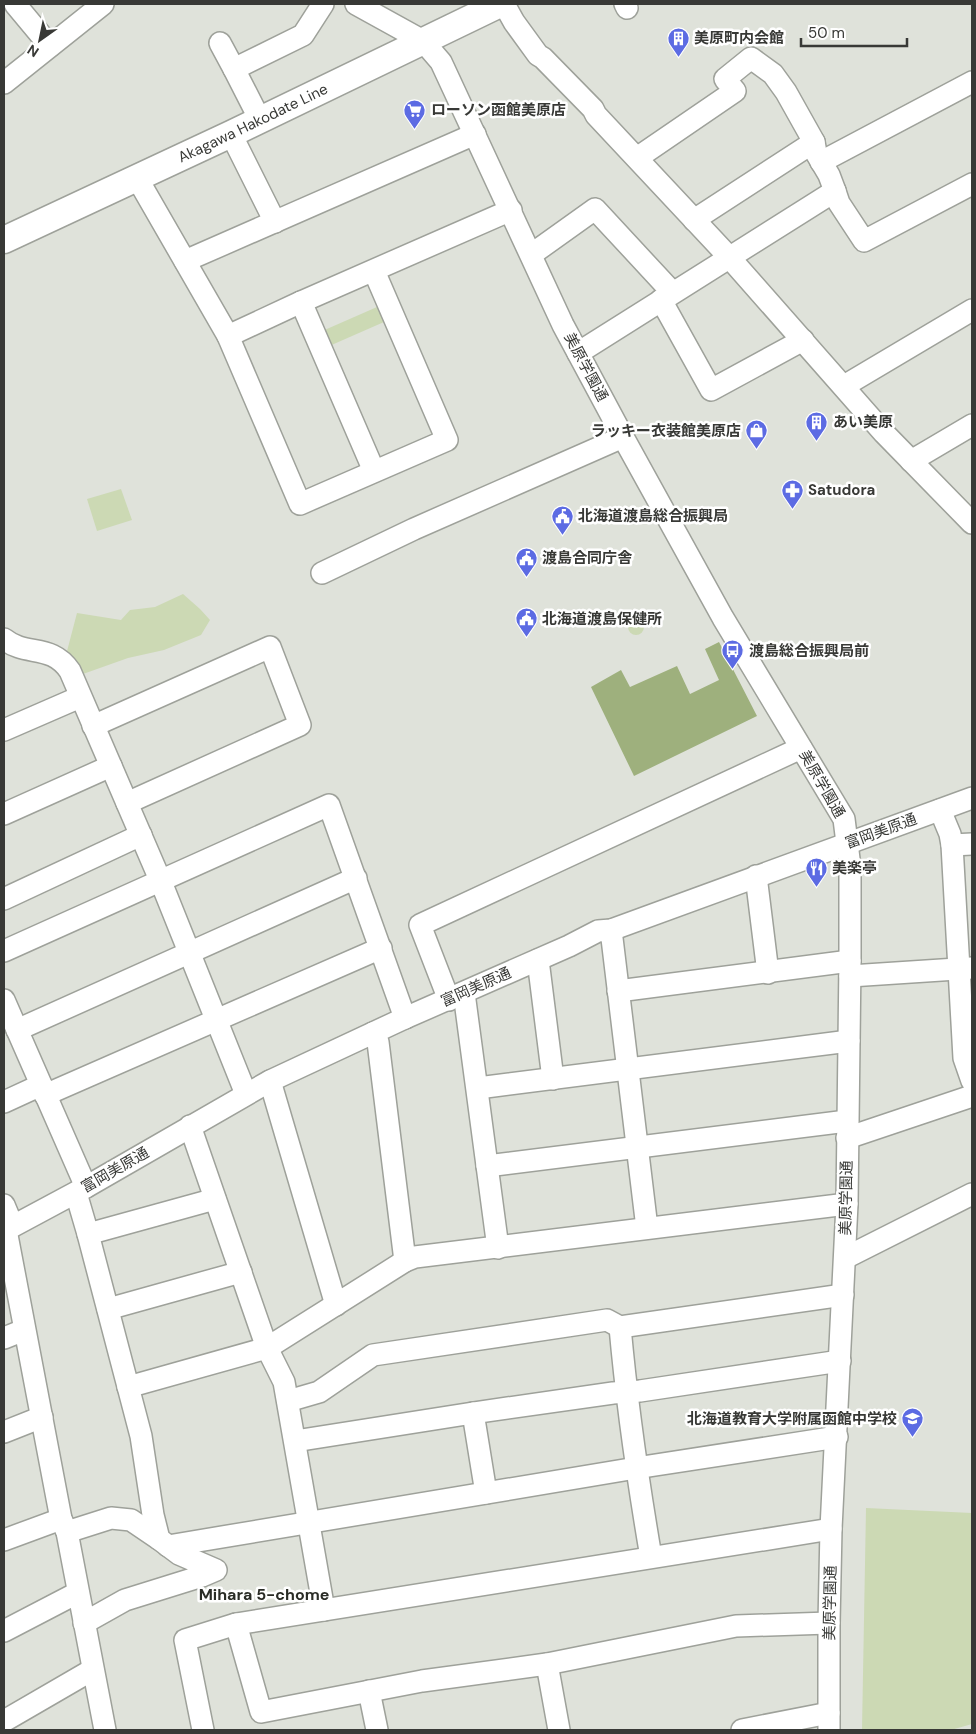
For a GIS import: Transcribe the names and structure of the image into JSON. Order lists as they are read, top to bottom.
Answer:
{
  "streets": {
    "main road": ["Akagawa Hakodate Line"],
    "street": ["美原学園通", "富岡美原通"]
  },
  "crossings": [
    ["Akagawa Hakodate Line", "美原学園通"],
    ["美原学園通", "富岡美原通"]
  ],
  "districts": ["Mihara 5-chome"],
  "places": {
    "building": ["美原町内会館", "あい美原"],
    "supermarket": ["ローソン函館美原店"],
    "shop": ["ラッキー衣装館美原店"],
    "pharmacy": ["Satudora"],
    "public building": ["北海道渡島総合振興局", "渡島合同庁舎", "北海道渡島保健所"],
    "bus stop": ["渡島総合振興局前"],
    "restaurant": ["美楽亭"],
    "school or university": ["北海道教育大学附属函館中学校"]
  },
  "scale_bar": "50 m",
  "north": "bottom left"
}
